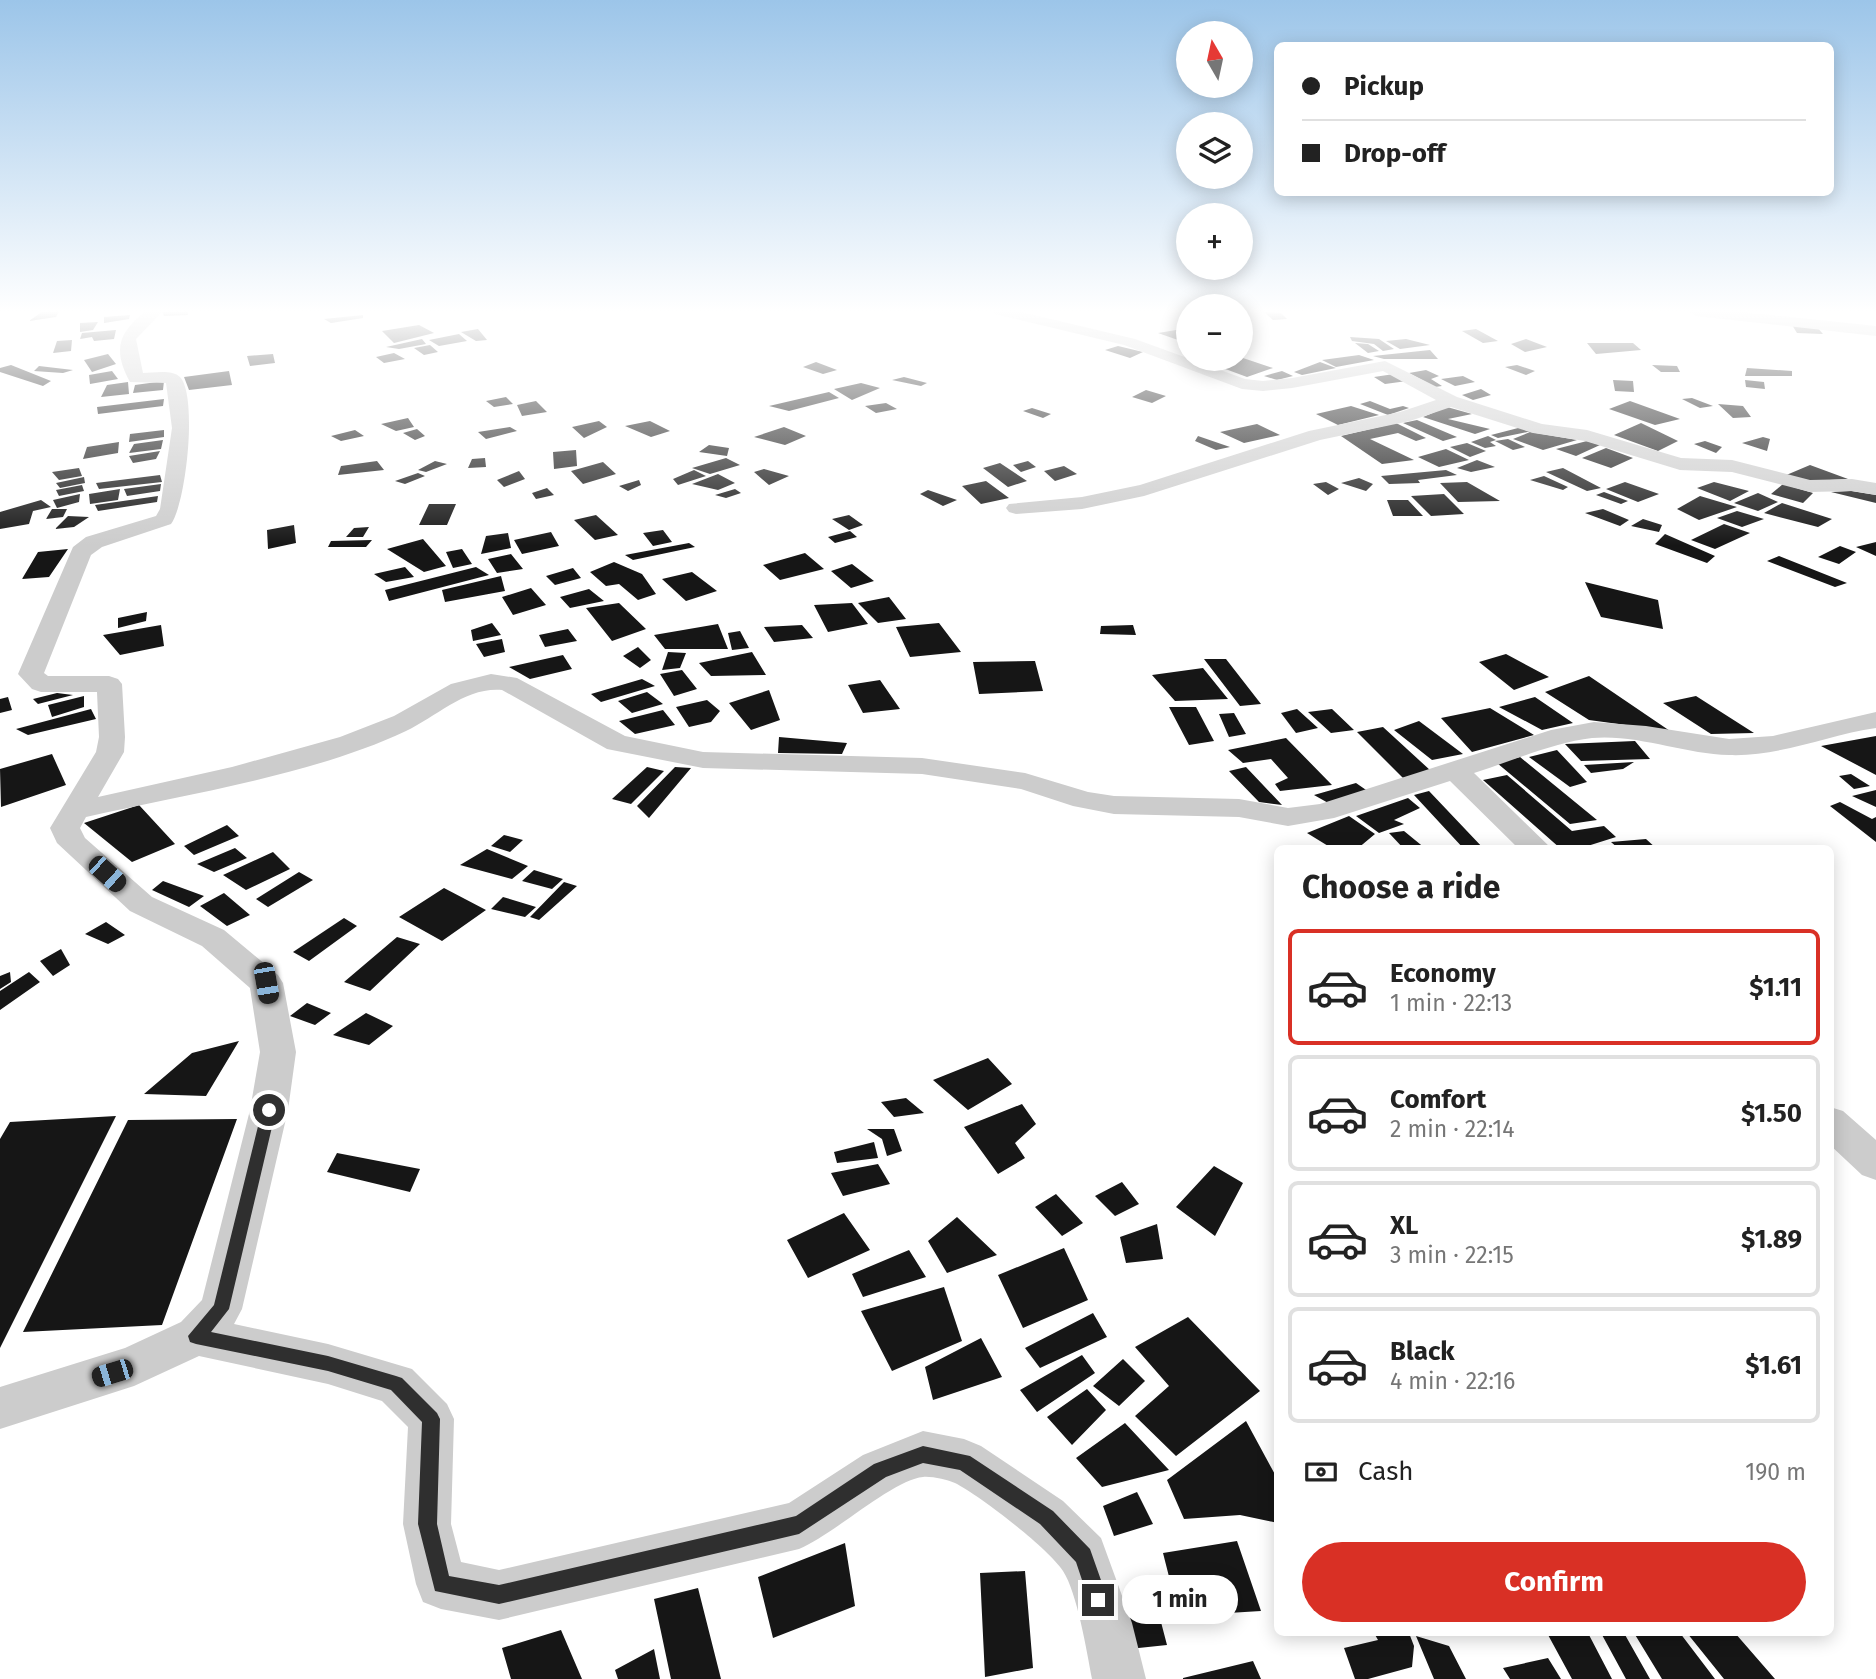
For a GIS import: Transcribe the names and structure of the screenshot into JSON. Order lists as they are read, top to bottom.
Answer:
{
  "north": "top",
  "page": {
    "map_buttons": ["+", "−"],
    "banner": ["Pickup", "Drop-off"],
    "heading": "Choose a ride",
    "list": [
      {
        "name": "Economy",
        "note": "1 min · 22:13",
        "value": "$1.11"
      },
      {
        "name": "Comfort",
        "note": "2 min · 22:14",
        "value": "$1.50"
      },
      {
        "name": "XL",
        "note": "3 min · 22:15",
        "value": "$1.89"
      },
      {
        "name": "Black",
        "note": "4 min · 22:16",
        "value": "$1.61"
      }
    ],
    "pay": ["Cash", "190 m"],
    "buttons": "Confirm",
    "bubble": "1 min"
  }
}
